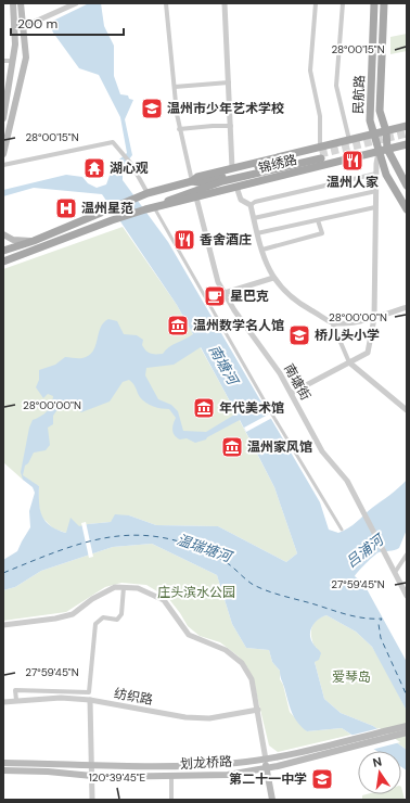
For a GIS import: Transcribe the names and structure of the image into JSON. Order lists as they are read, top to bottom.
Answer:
{
  "streets": {
    "main road": ["民航路", "锦绣路", "划龙桥路"],
    "street": ["南塘街", "纺织路"]
  },
  "crossings": [
    ["民航路", "锦绣路"],
    ["锦绣路", "南塘街"]
  ],
  "water": ["南塘河", "温瑞塘河", "吕浦河"],
  "parks": ["庄头滨水公园", "爱琴岛"],
  "places": {
    "school or university": ["温州市少年艺术学校", "桥儿头小学", "第二十一中学"],
    "restaurant": ["温州人家", "香舍酒庄"],
    "temple": ["湖心观"],
    "hospital": ["温州星范"],
    "cafe": ["星巴克"],
    "museum": ["温州数学名人馆", "年代美术馆", "温州家风馆"]
  },
  "scale_bar": "200 m",
  "north": "top",
  "coordinates": [
    "28°00'15\"N",
    "28°00'00\"N",
    "27°59'45\"N",
    "120°39'45\"E"
  ]
}
